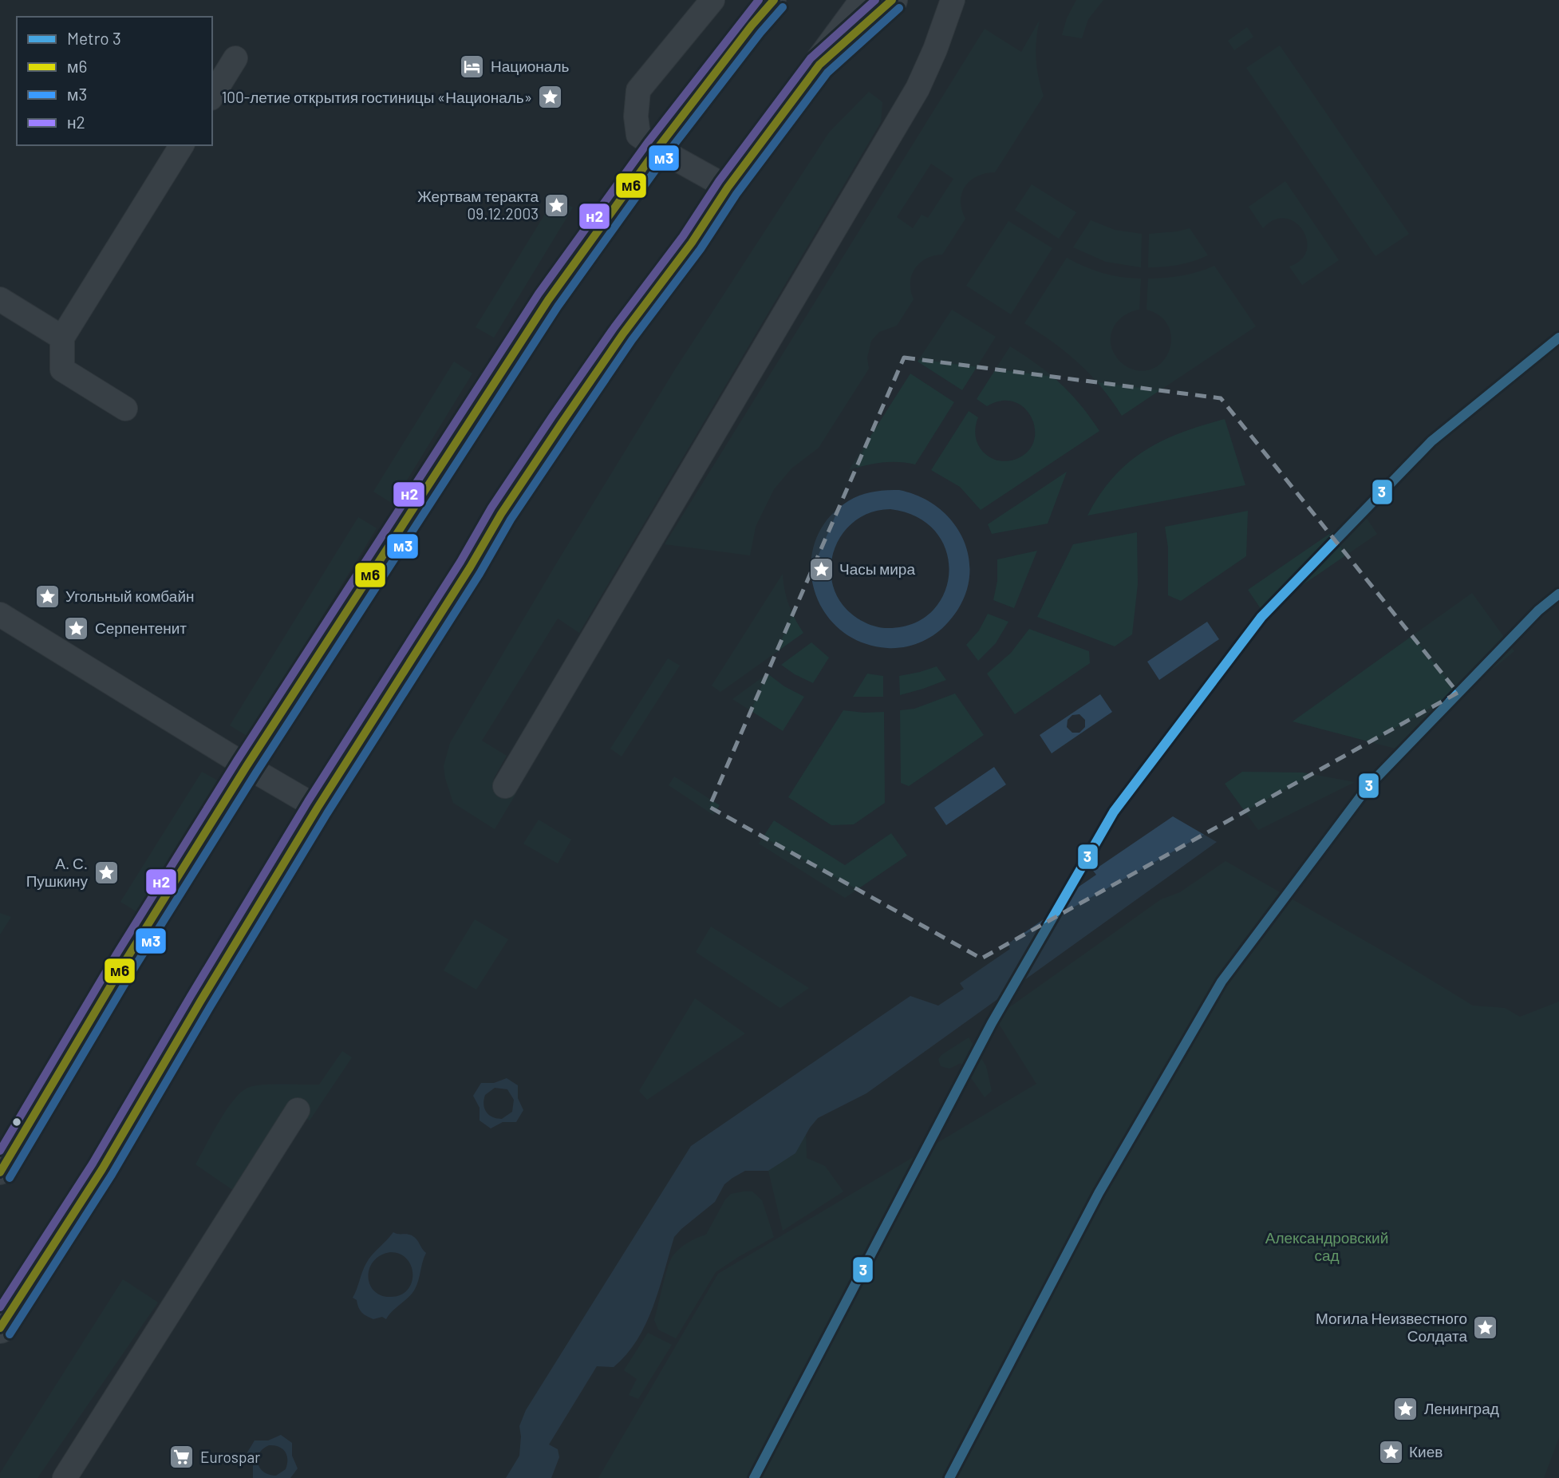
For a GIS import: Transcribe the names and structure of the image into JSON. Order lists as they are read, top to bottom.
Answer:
{
  "parks": ["Александровский сад"],
  "places": {
    "hotel": ["Националь"],
    "place": [
      "100-летие открытия гостиницы «Националь»",
      "Жертвам теракта 09.12.2003",
      "Часы мира",
      "Угольный комбайн",
      "Серпентенит",
      "А. С. Пушкину",
      "Могила Неизвестного Солдата",
      "Ленинград",
      "Киев"
    ],
    "supermarket": ["Eurospar"]
  },
  "lines": [
    "transit line м6",
    "transit line н2",
    "transit line м3",
    "metro line 3"
  ],
  "legend": [
    "Metro 3",
    "м6",
    "м3",
    "н2"
  ]
}
